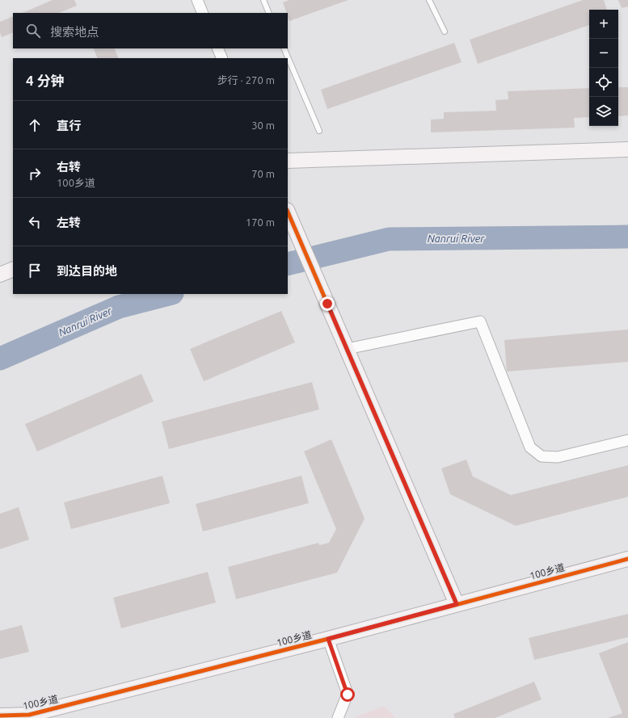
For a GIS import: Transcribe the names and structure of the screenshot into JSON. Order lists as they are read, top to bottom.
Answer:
{
  "streets": {
    "street": ["100乡道"]
  },
  "water": ["Nanrui River"],
  "page": {
    "map_buttons": ["+", "−"],
    "search": "搜索地点",
    "heading": ["4 分钟", "步行 · 270 m"],
    "list": [
      ["直行", "30 m"],
      ["右转", "100乡道", "70 m"],
      ["左转", "170 m"],
      "到达目的地"
    ]
  }
}
